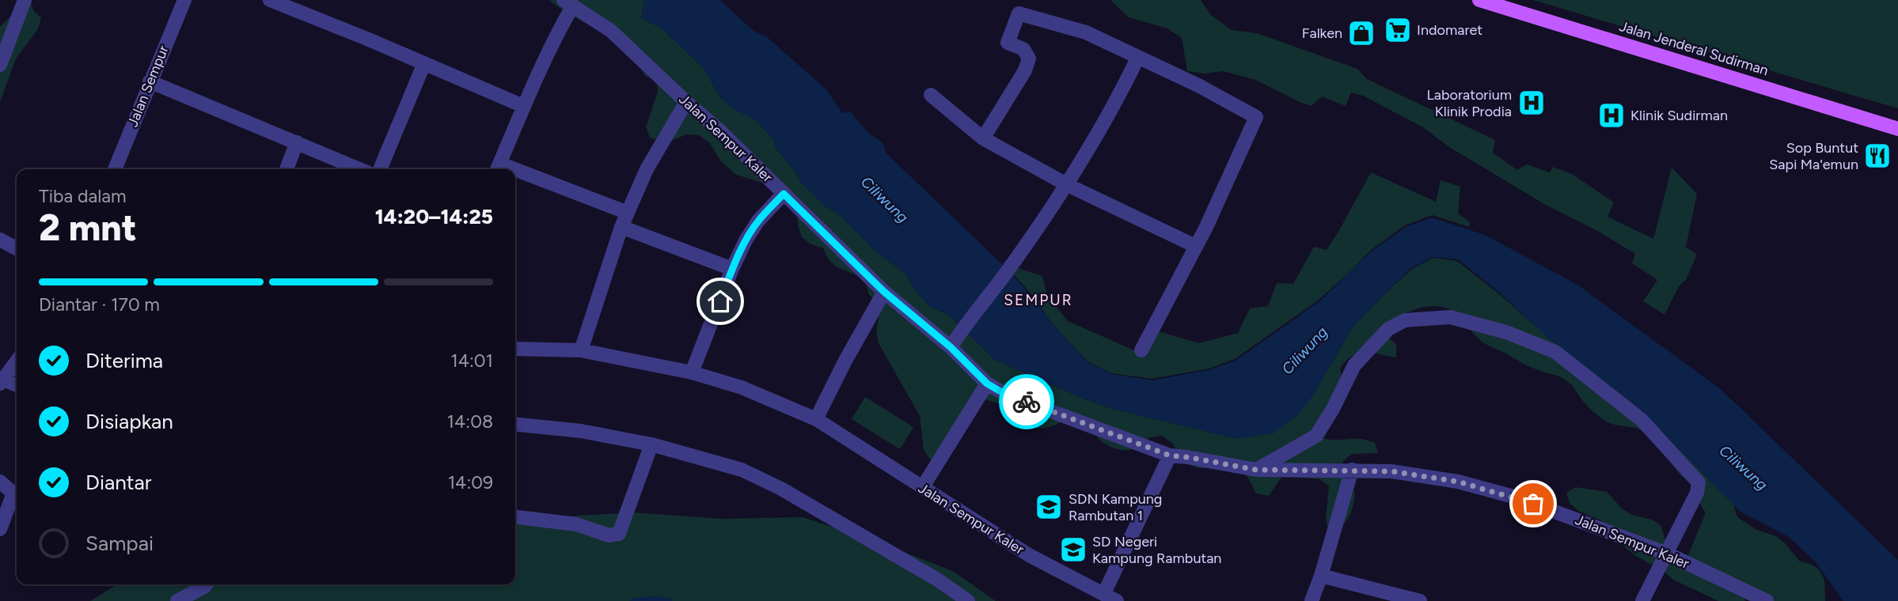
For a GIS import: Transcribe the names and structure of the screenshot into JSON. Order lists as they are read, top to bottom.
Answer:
{
  "streets": {
    "main road": ["Jalan Jenderal Sudirman"],
    "street": ["Jalan Sempur", "Jalan Sempur Kaler"]
  },
  "districts": ["SEMPUR"],
  "water": ["Ciliwung"],
  "places": {
    "supermarket": ["Indomaret"],
    "shop": ["Falken"],
    "hospital": ["Laboratorium Klinik Prodia", "Klinik Sudirman"],
    "restaurant": ["Sop Buntut Sapi Ma'emun"],
    "school or university": ["SDN Kampung Rambutan 1", "SD Negeri Kampung Rambutan"]
  },
  "page": {
    "heading": ["2 mnt", "Tiba dalam", "14:20–14:25"],
    "bar": "Diantar · 170 m",
    "list": [
      ["Diterima", "14:01"],
      ["Disiapkan", "14:08"],
      ["Diantar", "14:09"],
      "Sampai"
    ]
  }
}
